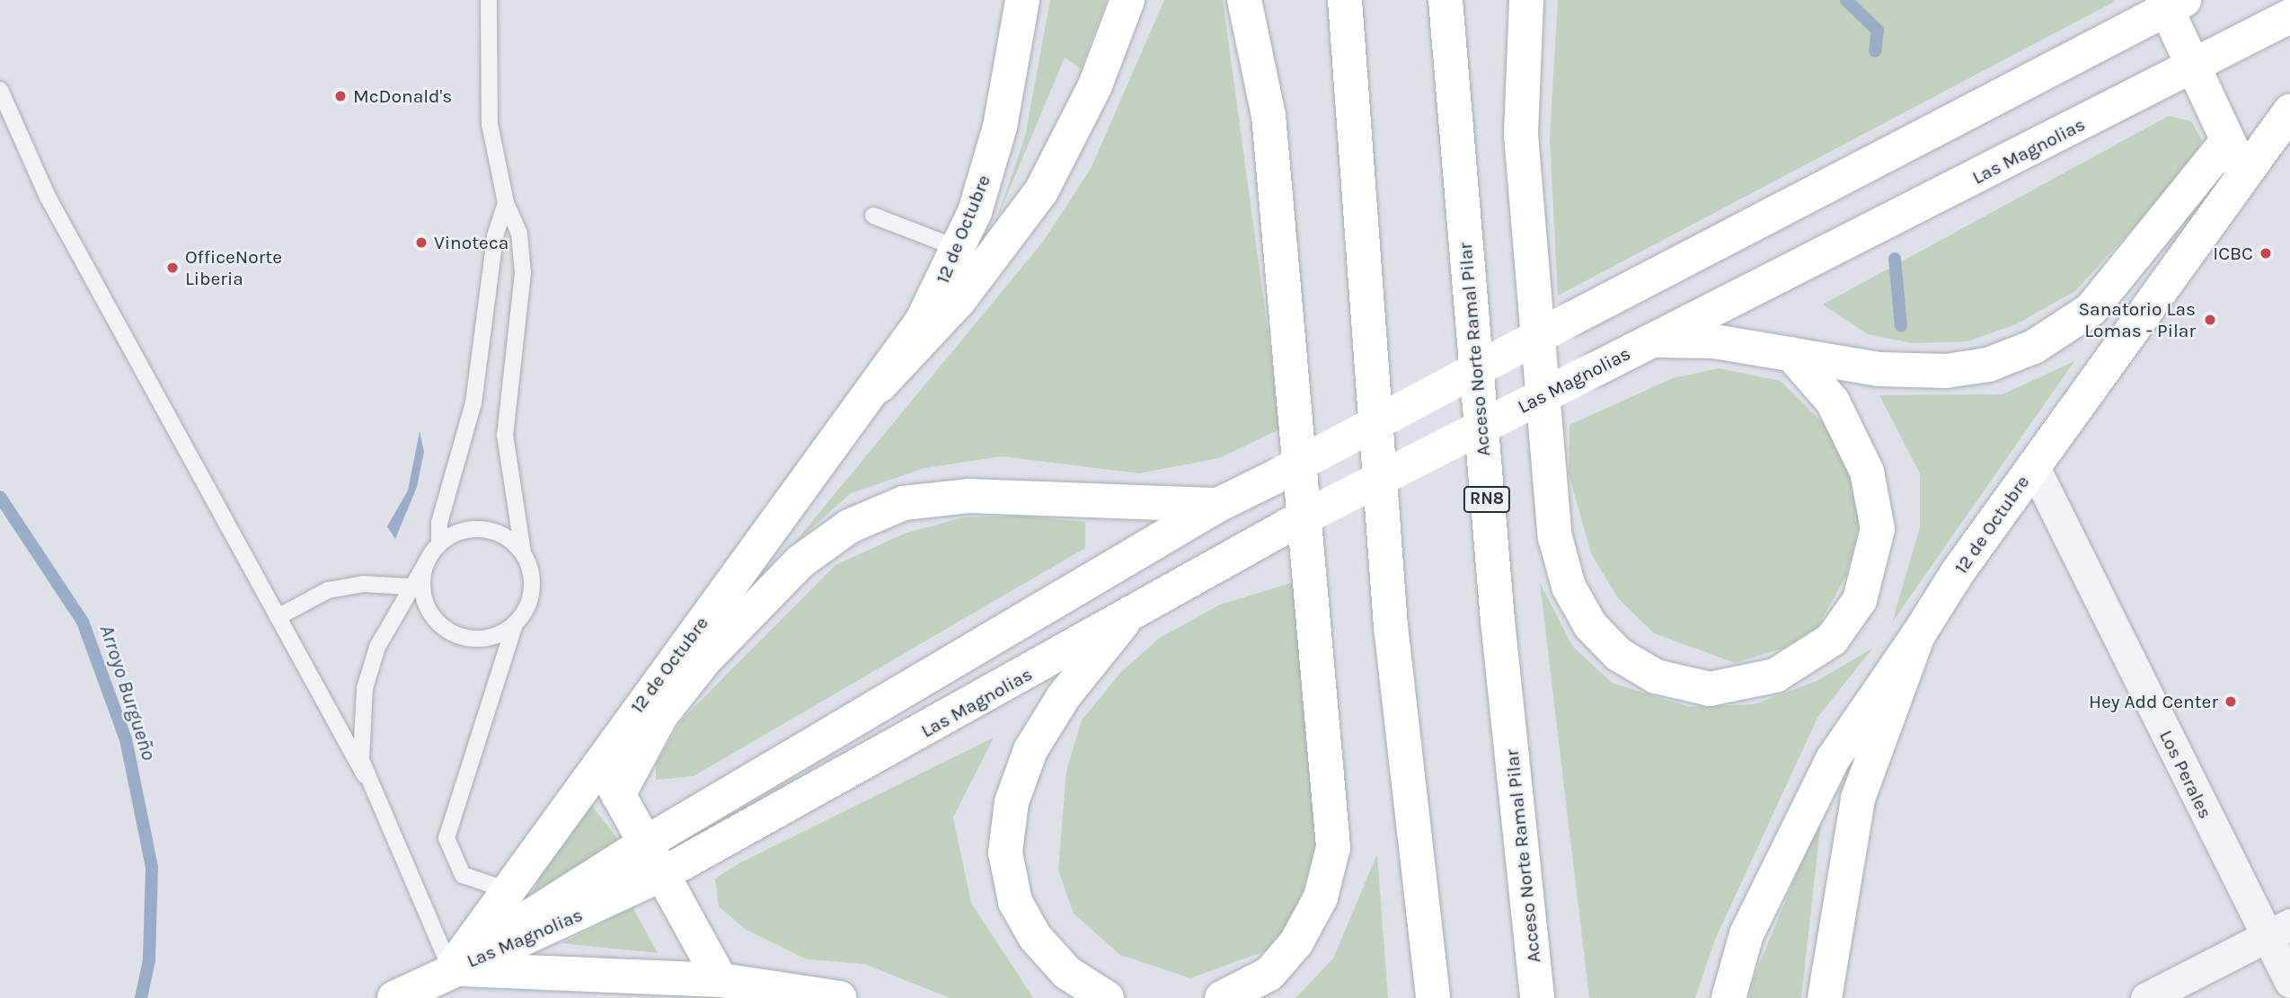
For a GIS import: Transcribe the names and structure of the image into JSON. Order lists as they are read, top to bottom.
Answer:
{
  "streets": {
    "main road": [
      "Las Magnolias",
      "12 de Octubre",
      "Acceso Norte Ramal Pilar",
      "RN8"
    ],
    "street": ["Los Perales"]
  },
  "crossings": [
    ["Las Magnolias", "12 de Octubre"],
    ["12 de Octubre", "Los Perales"]
  ],
  "water": ["Arroyo Burgueño"],
  "places": [
    "McDonald's",
    "Vinoteca",
    "ICBC",
    "OfficeNorte Liberia",
    "Sanatorio Las Lomas - Pilar",
    "Hey Add Center"
  ]
}
